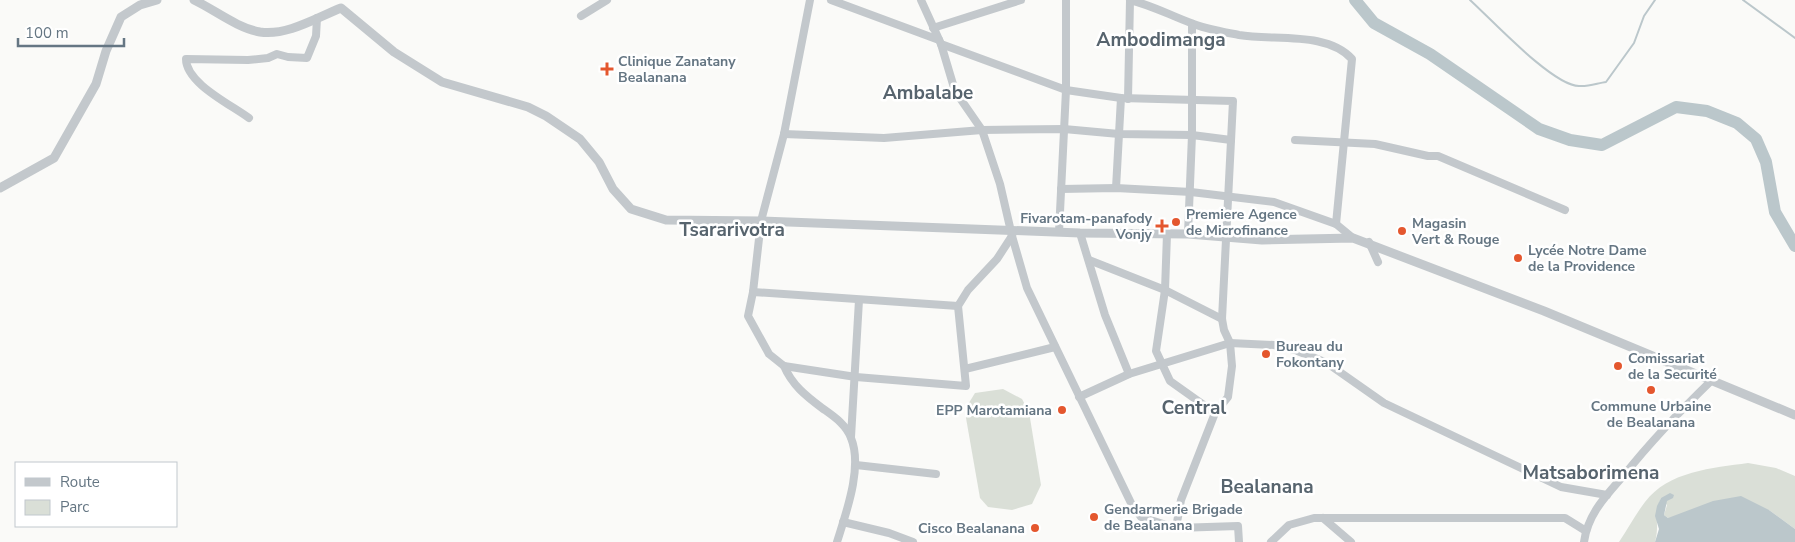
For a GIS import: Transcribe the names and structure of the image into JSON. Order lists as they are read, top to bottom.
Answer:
{
  "districts": [
    "Ambodimanga",
    "Ambalabe",
    "Tsararivotra",
    "Central",
    "Matsaborimena",
    "Bealanana"
  ],
  "places": {
    "health": ["Clinique Zanatany Bealanana", "Fivarotam-panafody Vonjy"],
    "other": [
      "Premiere Agence de Microfinance",
      "Magasin Vert & Rouge",
      "Lycée Notre Dame de la Providence",
      "Bureau du Fokontany",
      "Comissariat de la Securité",
      "Commune Urbaine de Bealanana",
      "EPP Marotamiana",
      "Gendarmerie Brigade de Bealanana",
      "Cisco Bealanana"
    ]
  },
  "legend": ["Route", "Parc"],
  "scale_bar": "100 m"
}
